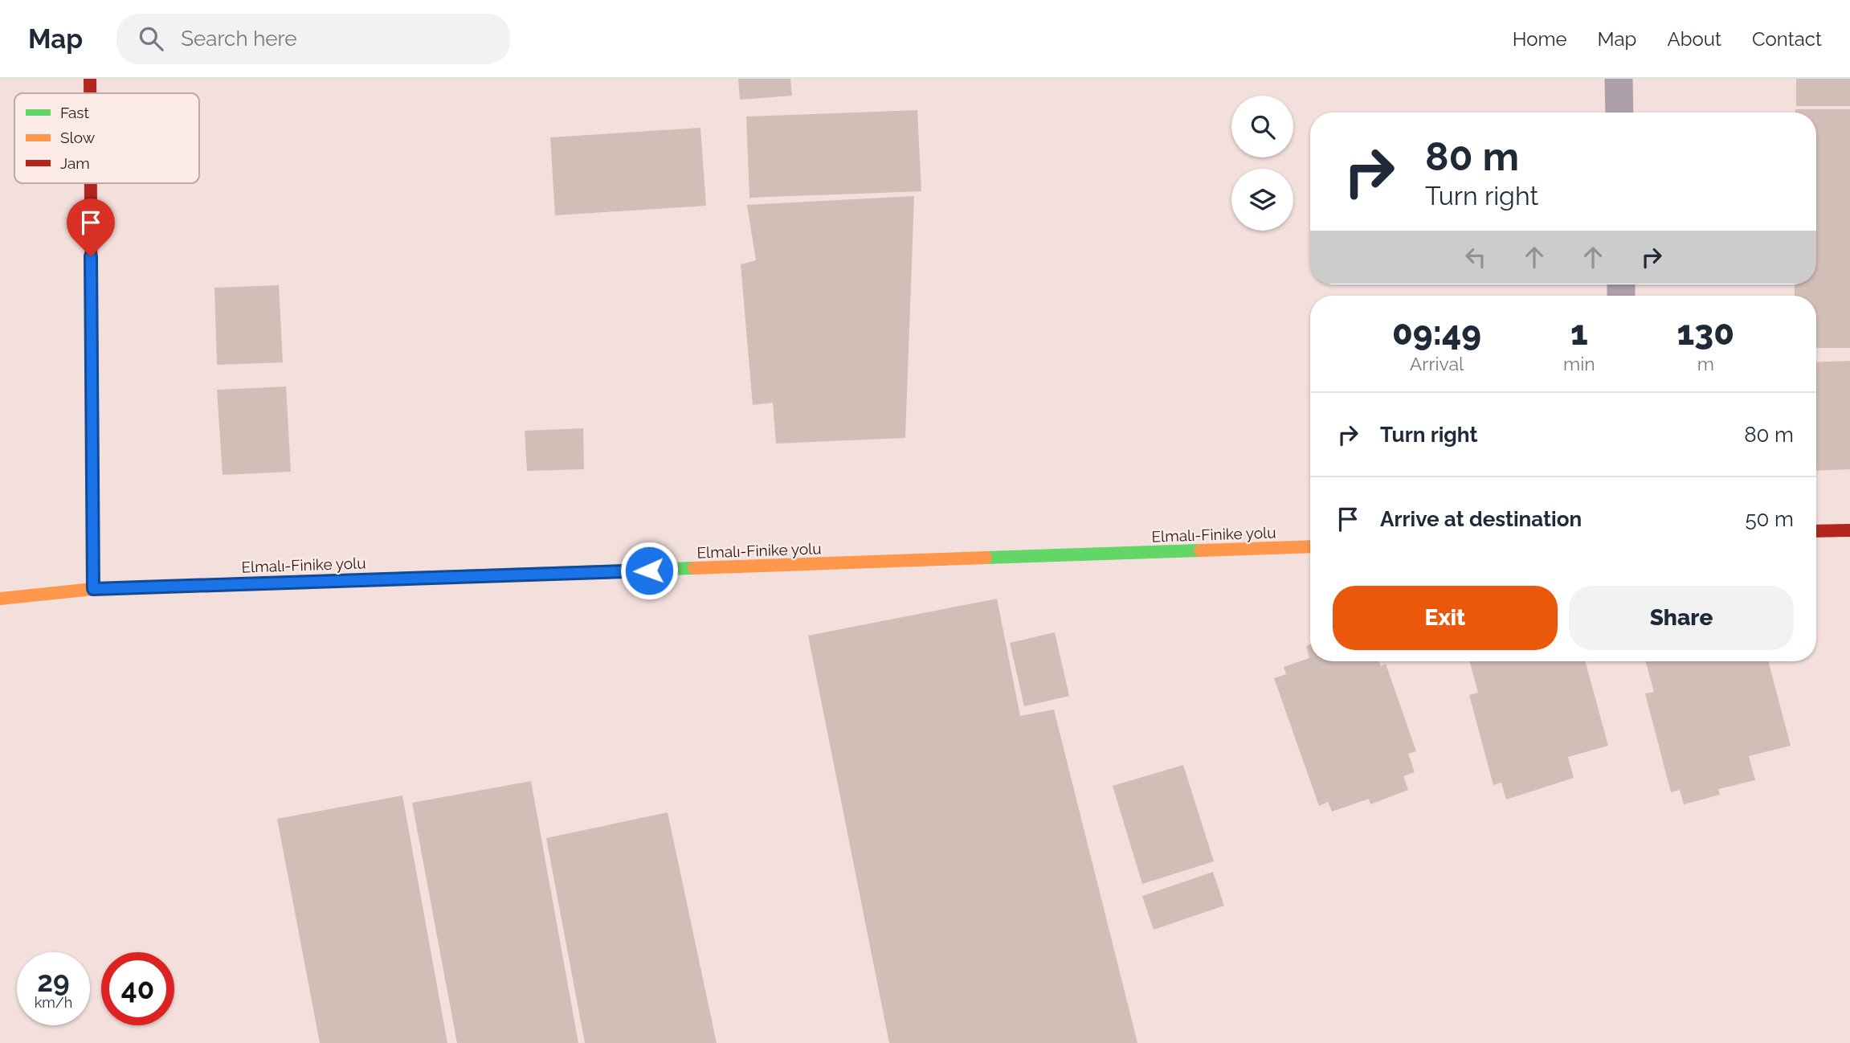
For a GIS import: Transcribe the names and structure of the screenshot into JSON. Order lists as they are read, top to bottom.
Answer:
{
  "streets": {
    "street": ["Elmalı-Finike yolu"]
  },
  "legend": ["Fast", "Slow", "Jam"],
  "page": {
    "header": "Map",
    "search": "Search here",
    "nav": [
      "Home",
      "Map",
      "About",
      "Contact"
    ],
    "turn": ["80 m", "Turn right"],
    "eta": [
      "09:49",
      "Arrival",
      "1",
      "min",
      "130",
      "m"
    ],
    "list": [
      {
        "name": "Turn right",
        "value": "80 m"
      },
      {
        "name": "Arrive at destination",
        "value": "50 m"
      }
    ],
    "buttons": ["Exit", "Share"],
    "speed": "29 km/h",
    "limit": "40"
  }
}
